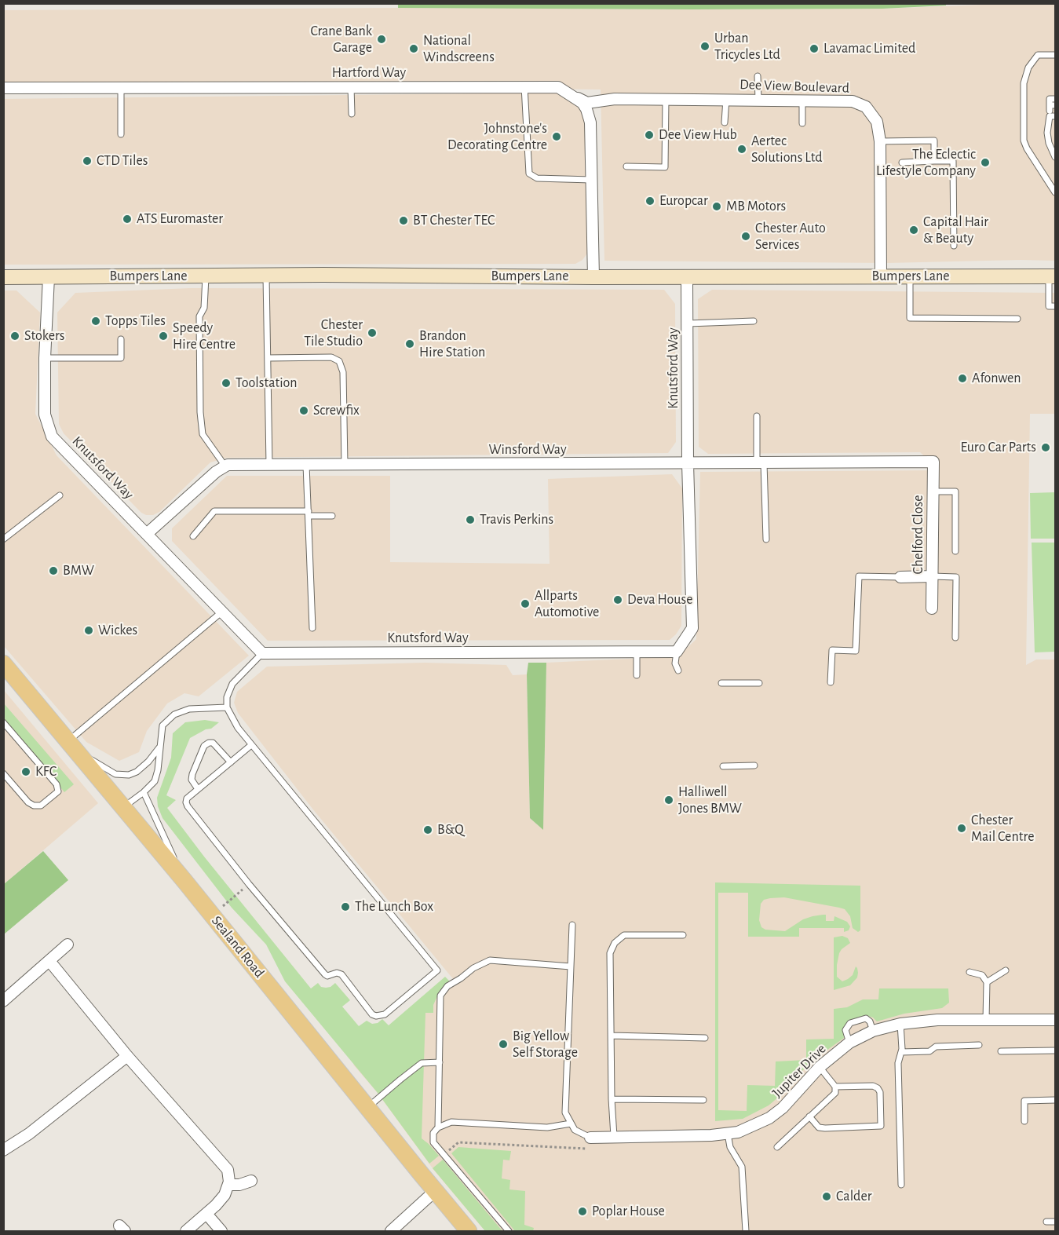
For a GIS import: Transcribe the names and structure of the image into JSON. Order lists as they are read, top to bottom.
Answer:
{
  "streets": {
    "main road": ["Sealand Road"],
    "street": [
      "Hartford Way",
      "Dee View Boulevard",
      "Bumpers Lane",
      "Knutsford Way",
      "Winsford Way",
      "Chelford Close",
      "Jupiter Drive"
    ]
  },
  "crossings": [
    ["Hartford Way", "Dee View Boulevard"],
    ["Dee View Boulevard", "Bumpers Lane"],
    ["Bumpers Lane", "Knutsford Way"],
    ["Knutsford Way", "Winsford Way"],
    ["Winsford Way", "Chelford Close"]
  ],
  "places": [
    "Crane Bank Garage",
    "Urban Tricycles Ltd",
    "National Windscreens",
    "Lavamac Limited",
    "Dee View Hub",
    "Johnstone's Decorating Centre",
    "Aertec Solutions Ltd",
    "CTD Tiles",
    "The Eclectic Lifestyle Company",
    "Europcar",
    "MB Motors",
    "ATS Euromaster",
    "BT Chester TEC",
    "Capital Hair & Beauty",
    "Chester Auto Services",
    "Topps Tiles",
    "Chester Tile Studio",
    "Stokers",
    "Speedy Hire Centre",
    "Brandon Hire Station",
    "Afonwen",
    "Toolstation",
    "Screwfix",
    "Euro Car Parts",
    "Travis Perkins",
    "BMW",
    "Deva House",
    "Allparts Automotive",
    "Wickes",
    "KFC",
    "Halliwell Jones BMW",
    "Chester Mail Centre",
    "B&Q",
    "The Lunch Box",
    "Big Yellow Self Storage",
    "Calder",
    "Poplar House"
  ]
}
